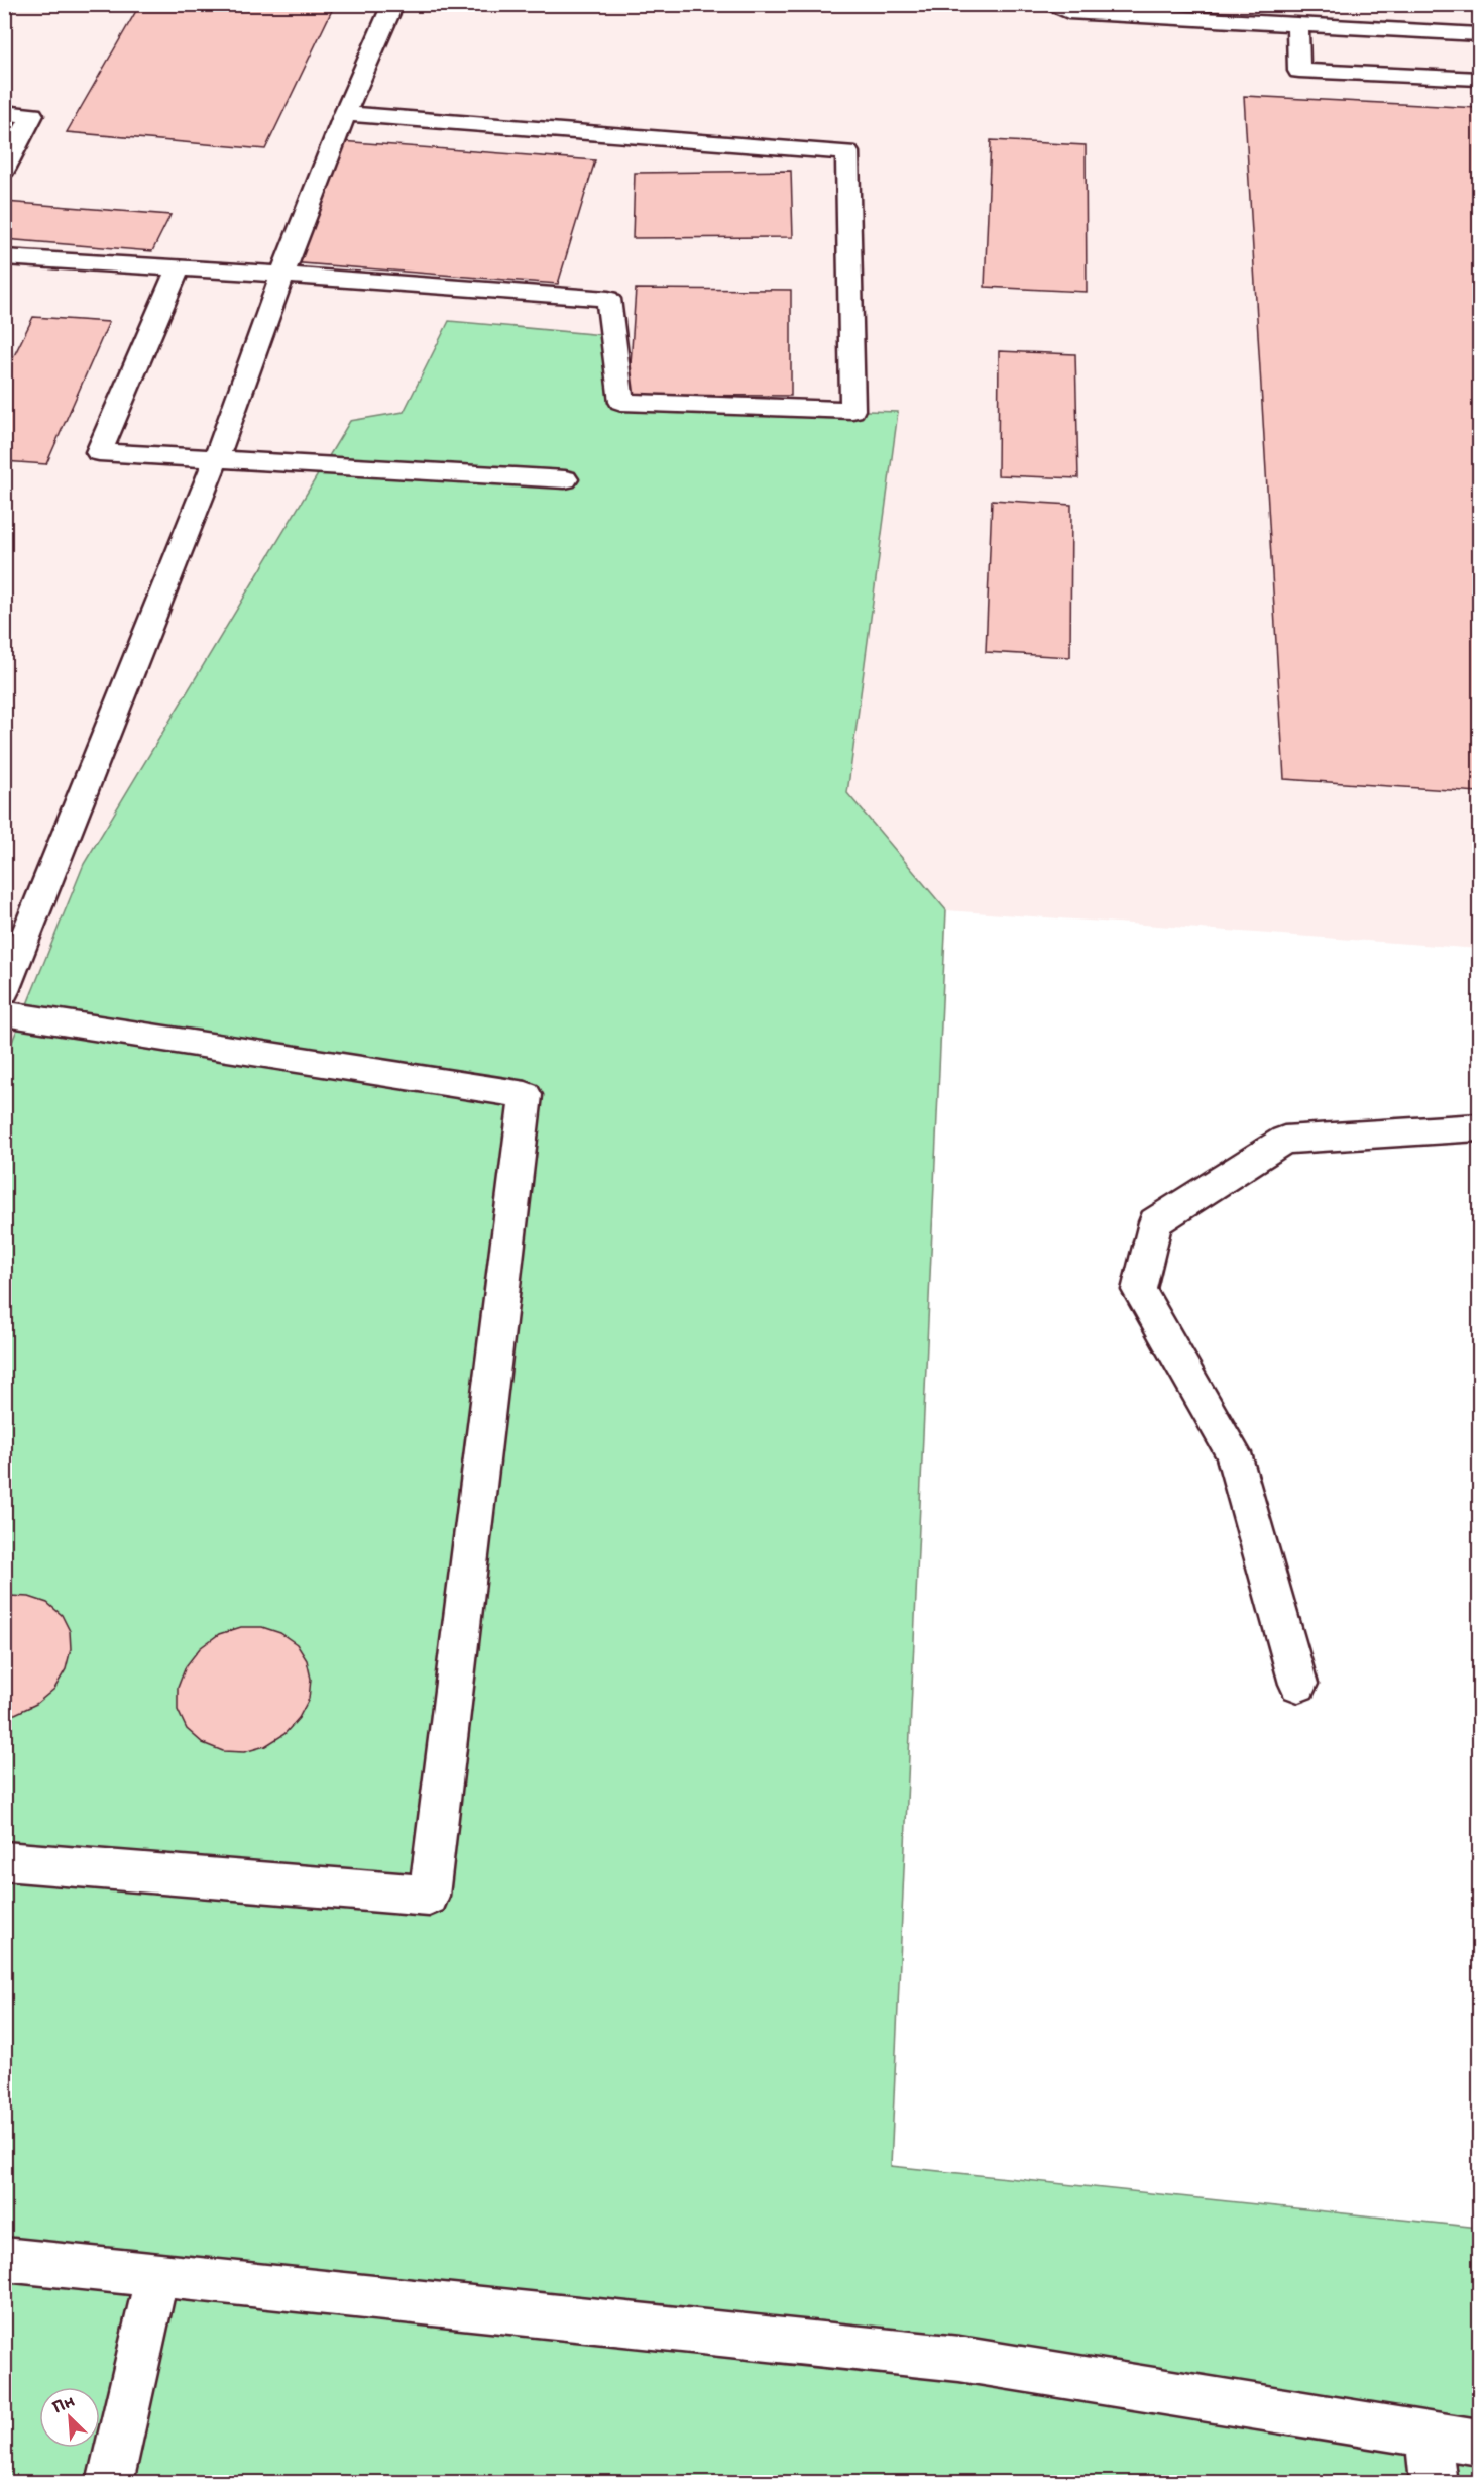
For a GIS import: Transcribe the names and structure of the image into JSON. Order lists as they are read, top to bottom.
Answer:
{
  "north": "top left"
}
